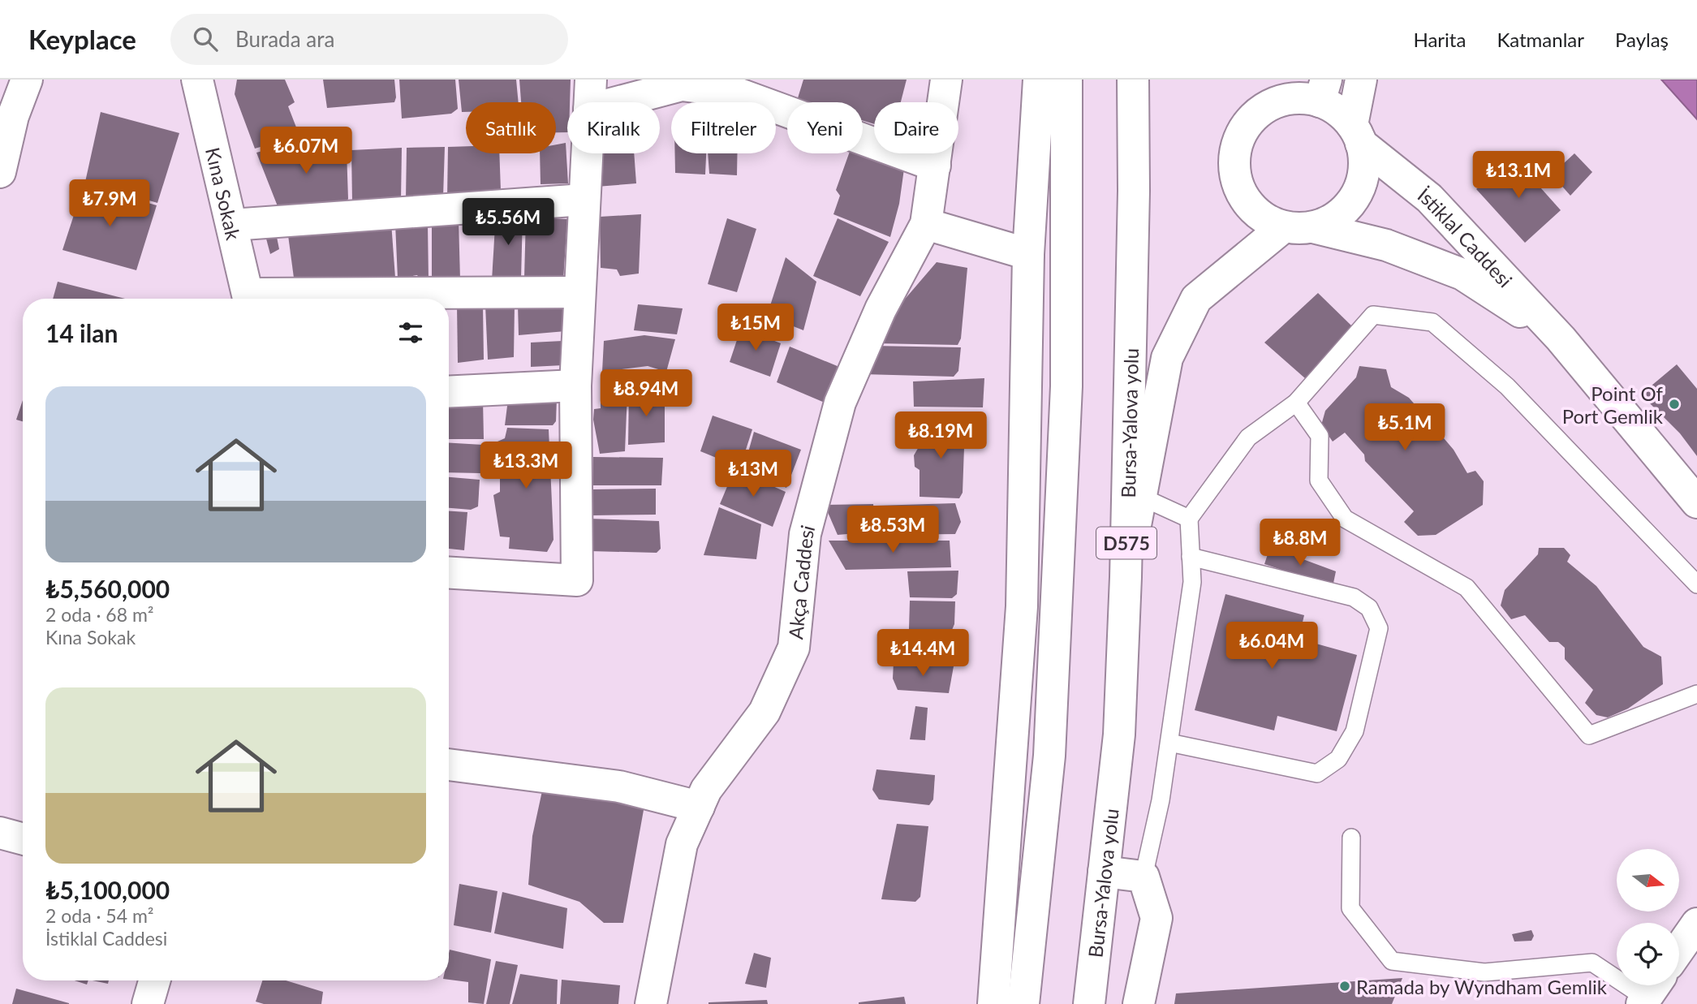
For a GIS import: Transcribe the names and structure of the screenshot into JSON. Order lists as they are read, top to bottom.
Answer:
{
  "streets": {
    "main road": [
      "Kına Sokak",
      "İstiklal Caddesi",
      "Bursa-Yalova yolu",
      "D575",
      "Akça Caddesi"
    ]
  },
  "places": ["Point Of Port Gemlik", "Ramada by Wyndham Gemlik"],
  "north": "right",
  "page": {
    "header": "Keyplace",
    "search": "Burada ara",
    "nav": ["Harita", "Katmanlar", "Paylaş"],
    "chip": [
      "Satılık",
      "Kiralık",
      "Filtreler",
      "Yeni",
      "Daire"
    ],
    "price": [
      "₺6.07M",
      "₺13.1M",
      "₺7.9M",
      "₺5.56M",
      "₺15M",
      "₺8.94M",
      "₺5.1M",
      "₺8.19M",
      "₺13.3M",
      "₺13M",
      "₺8.53M",
      "₺8.8M",
      "₺6.04M",
      "₺14.4M"
    ],
    "heading": "14 ilan",
    "list": [
      {
        "name": "₺5,560,000",
        "note": "2 oda · 68 m² · Kına Sokak"
      },
      {
        "name": "₺5,100,000",
        "note": "2 oda · 54 m² · İstiklal Caddesi"
      }
    ]
  }
}
